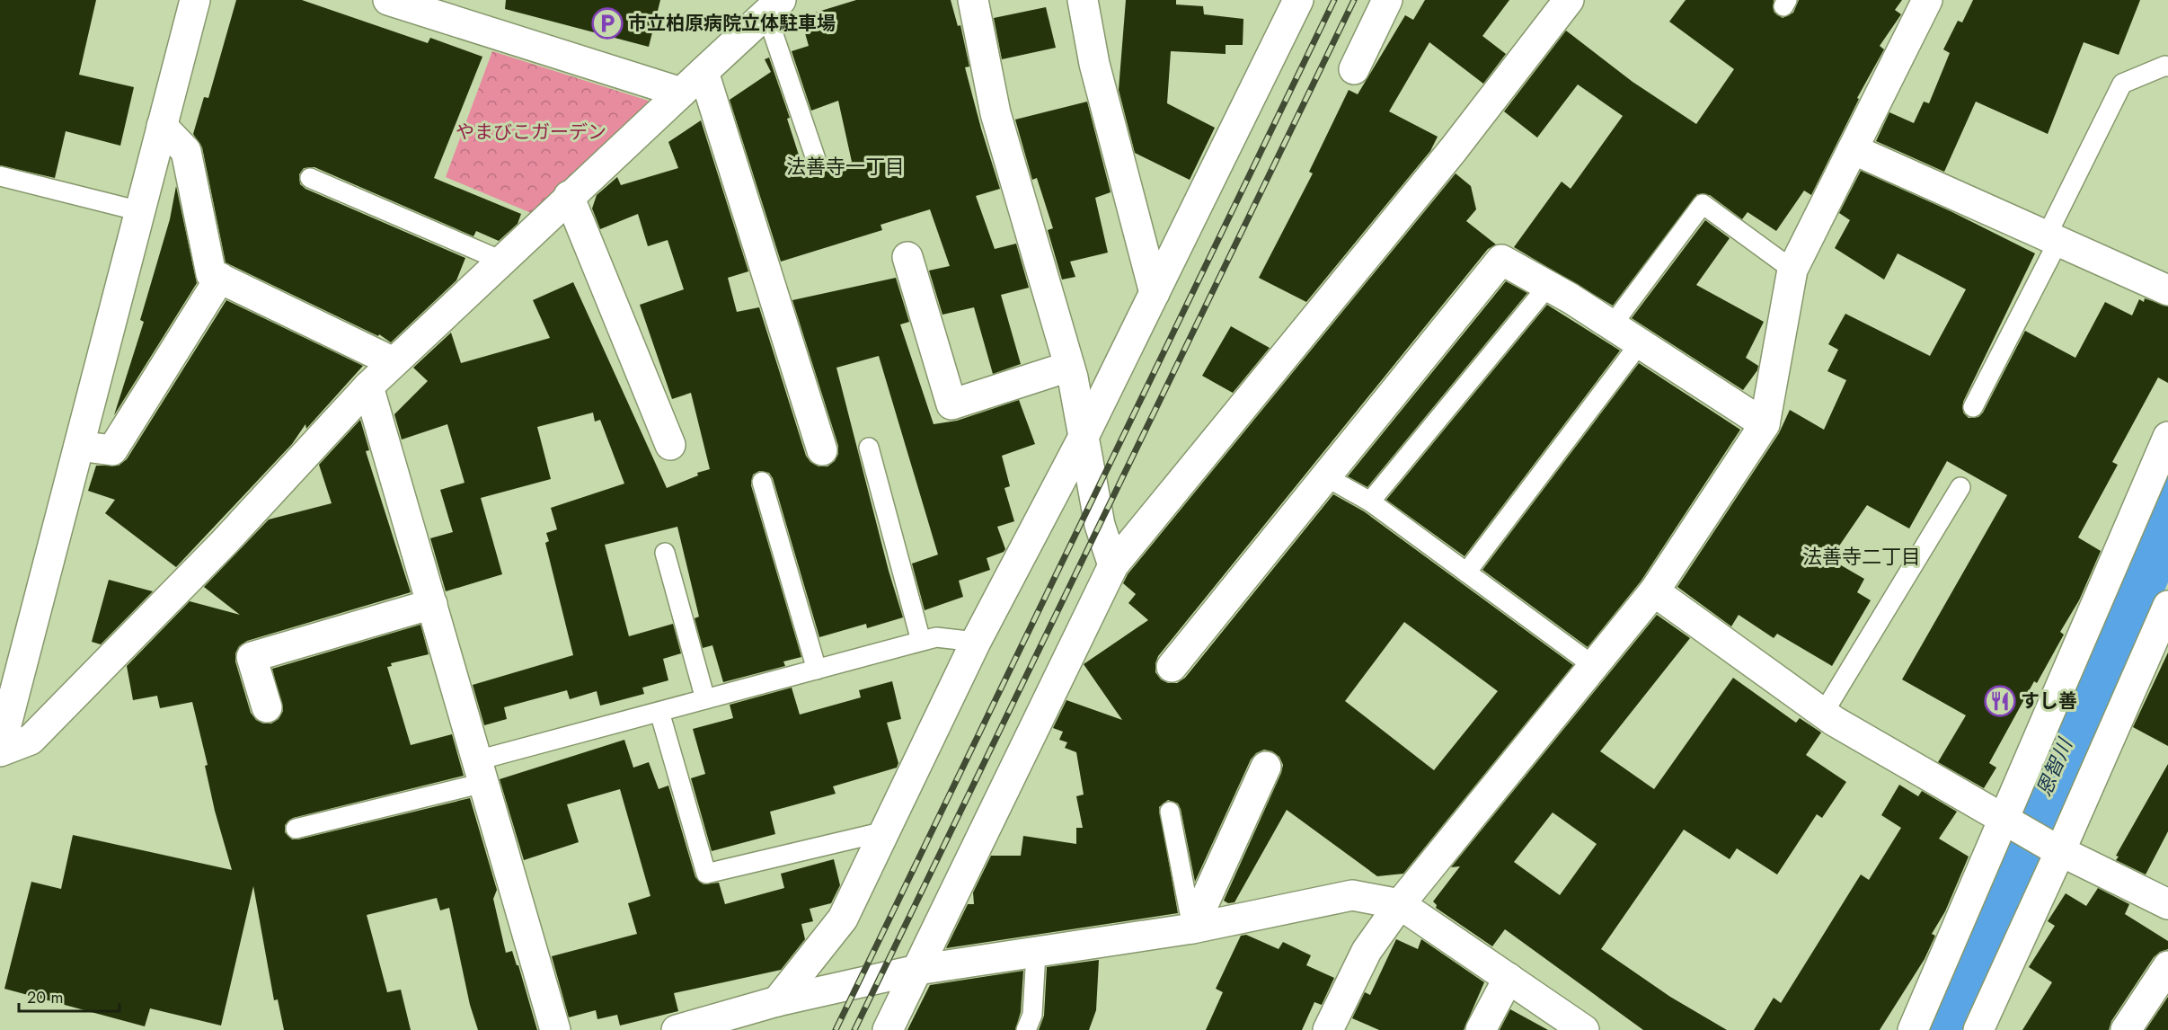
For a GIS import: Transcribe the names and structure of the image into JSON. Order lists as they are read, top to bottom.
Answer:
{
  "districts": ["法善寺一丁目", "法善寺二丁目"],
  "water": ["恩智川"],
  "parks": ["やまびこガーデン"],
  "places": {
    "parking": ["市立柏原病院立体駐車場"],
    "restaurant": ["すし善"]
  },
  "scale_bar": "20 m"
}
